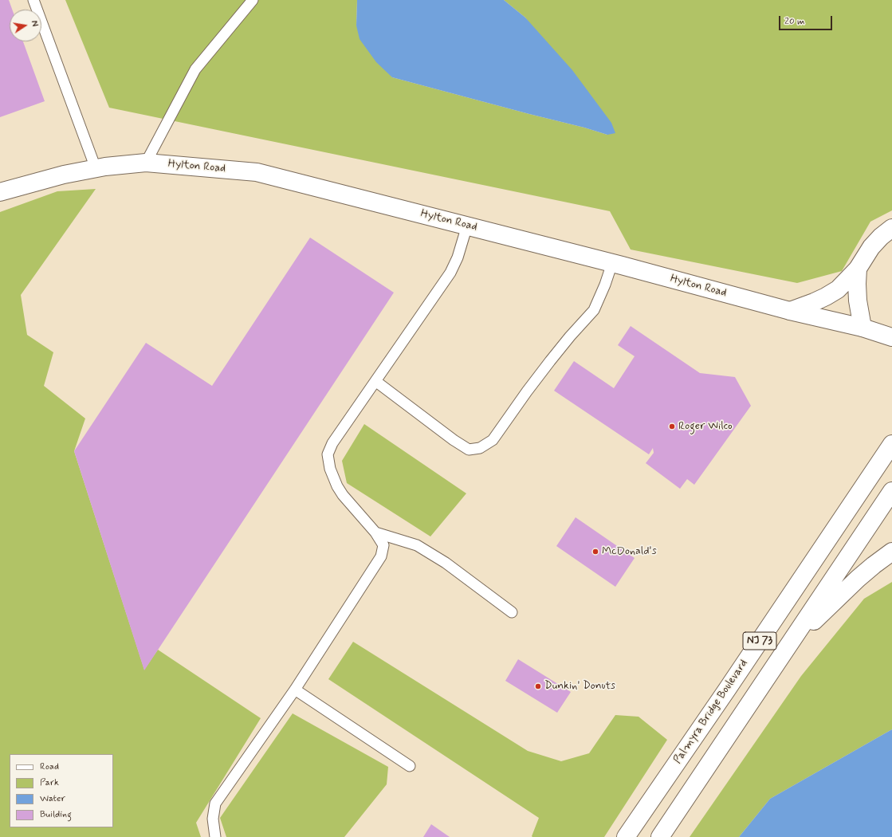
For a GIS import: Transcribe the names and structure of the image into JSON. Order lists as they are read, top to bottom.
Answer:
{
  "streets": {
    "main road": ["Hylton Road", "NJ 73", "Palmyra Bridge Boulevard"]
  },
  "places": ["Roger Wilco", "McDonald's", "Dunkin' Donuts"],
  "legend": [
    "Road",
    "Park",
    "Water",
    "Building"
  ],
  "scale_bar": "20 m",
  "north": "right"
}
